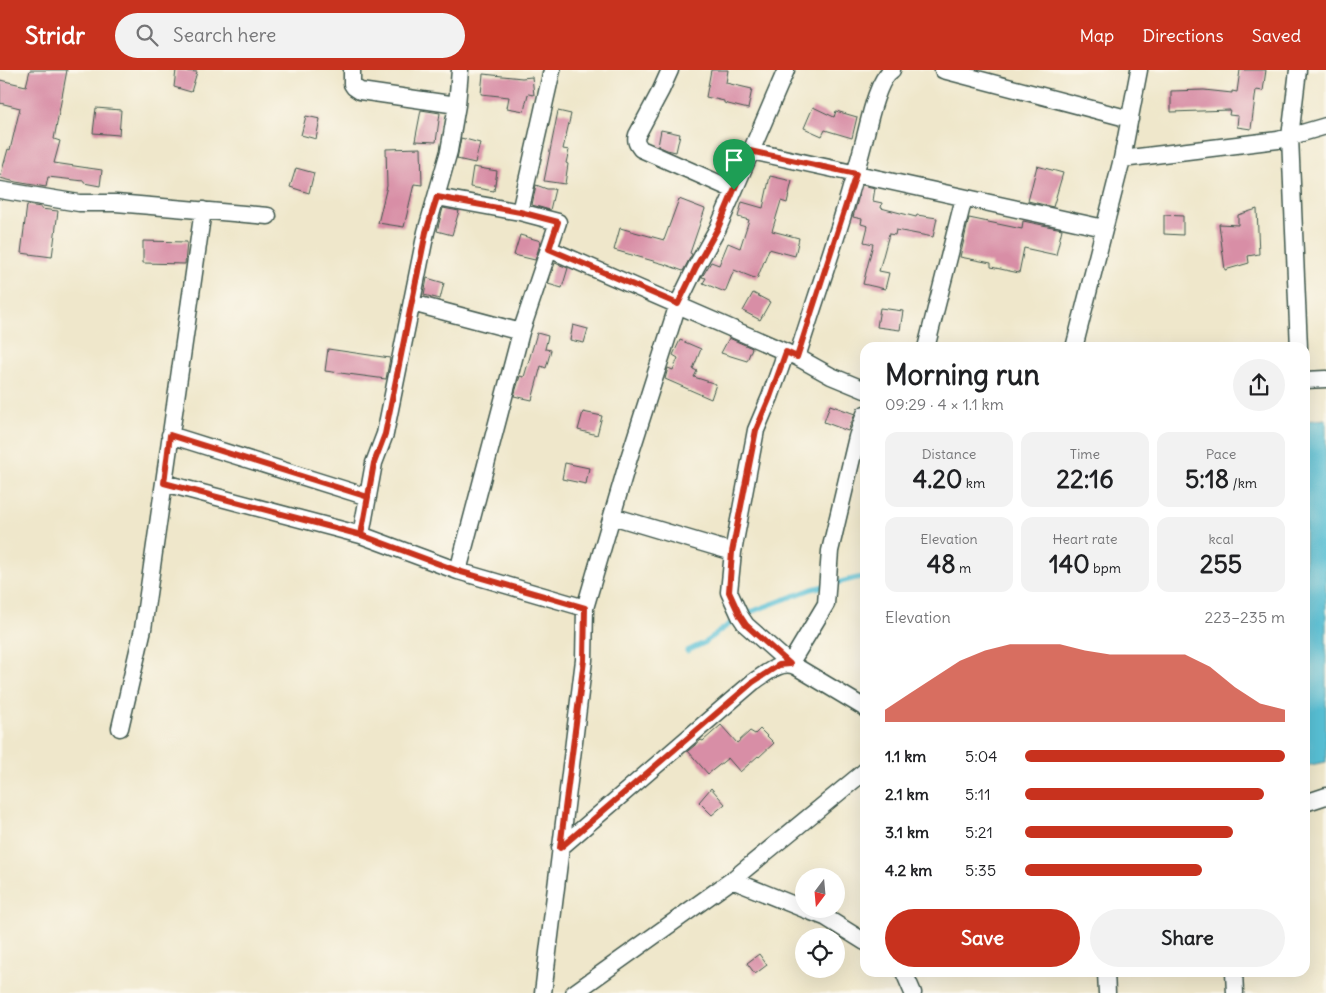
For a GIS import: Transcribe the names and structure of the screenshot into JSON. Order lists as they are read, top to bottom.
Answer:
{
  "north": "bottom",
  "page": {
    "header": "Stridr",
    "search": "Search here",
    "nav": ["Map", "Directions", "Saved"],
    "heading": ["Morning run", "09:29 · 4 × 1.1 km"],
    "stats": [
      ["Distance", "4.20 km"],
      ["Time", "22:16"],
      ["Pace", "5:18 /km"],
      ["Elevation", "48 m"],
      ["Heart rate", "140 bpm"],
      ["kcal", "255"]
    ],
    "chart": ["Elevation", "223–235 m"],
    "list": [
      {
        "name": "1.1 km",
        "note": "5:04"
      },
      {
        "name": "2.1 km",
        "note": "5:11"
      },
      {
        "name": "3.1 km",
        "note": "5:21"
      },
      {
        "name": "4.2 km",
        "note": "5:35"
      }
    ],
    "buttons": ["Save", "Share"]
  }
}
